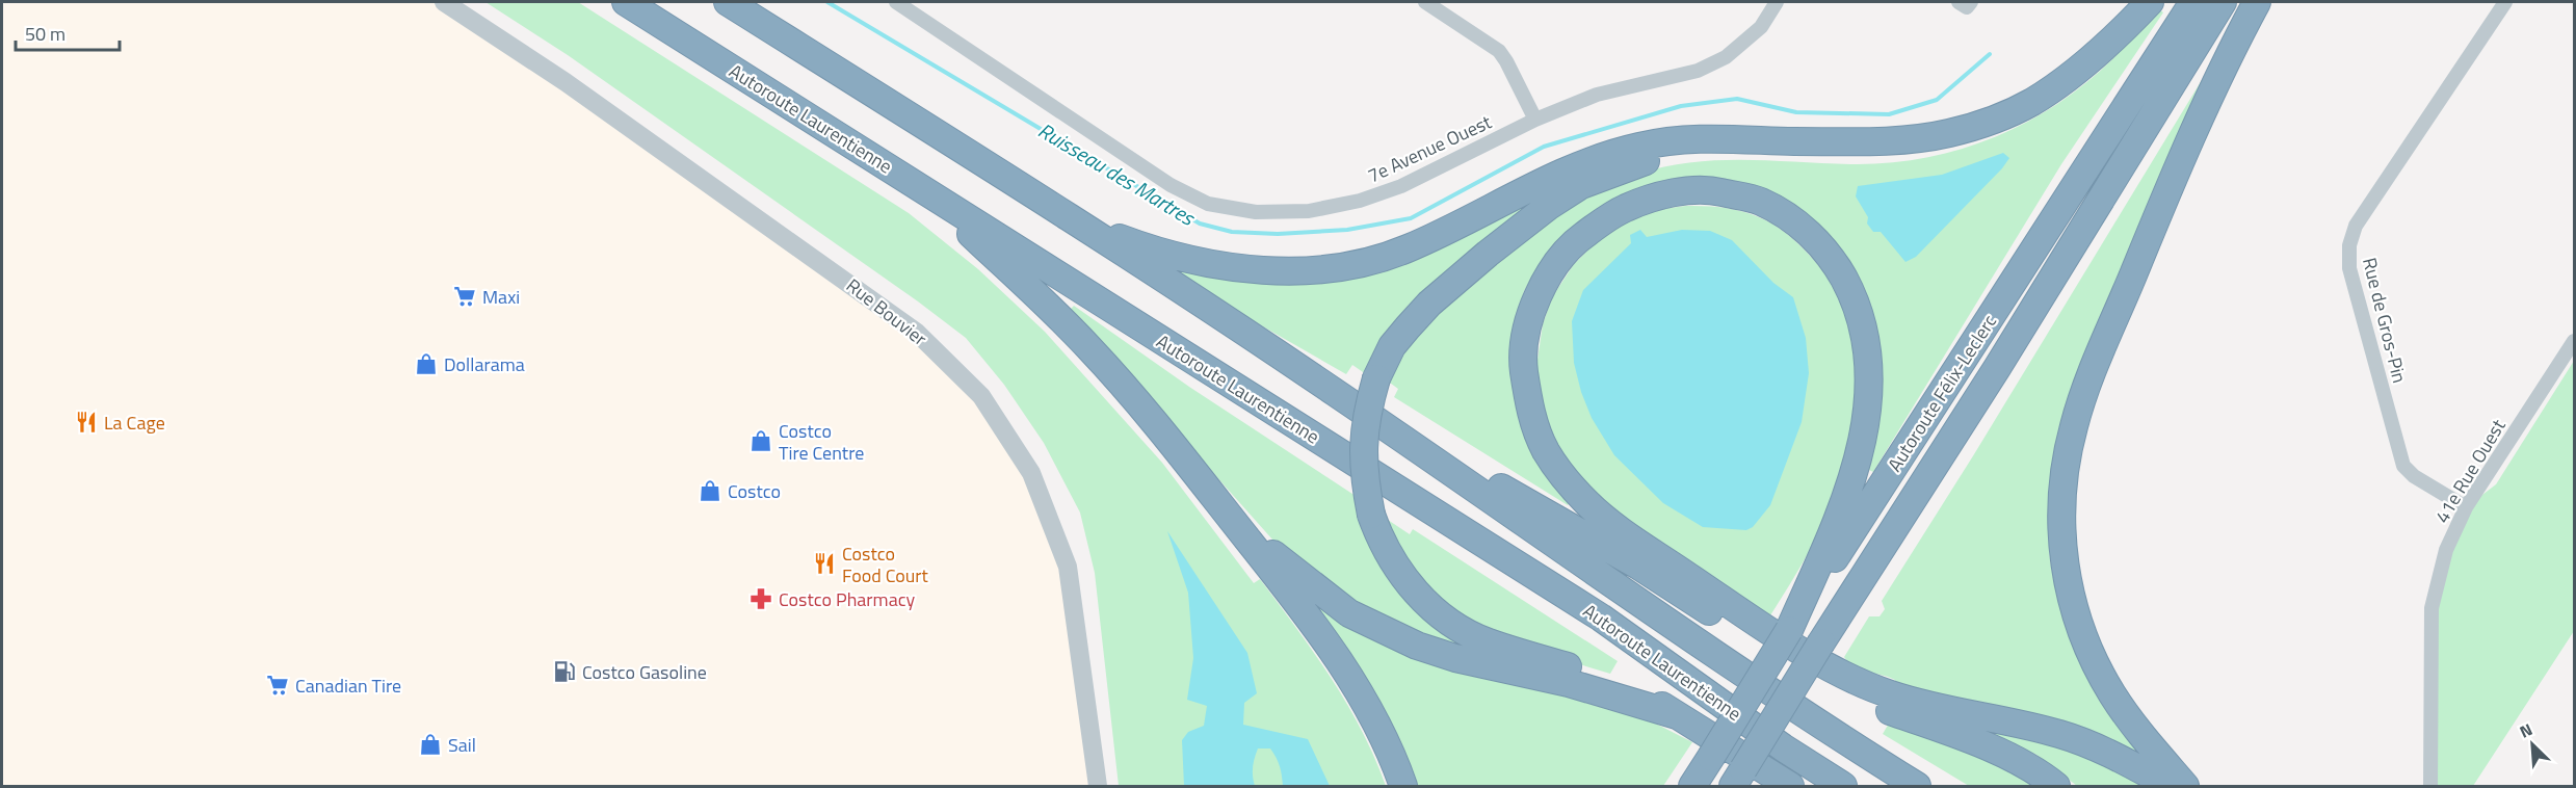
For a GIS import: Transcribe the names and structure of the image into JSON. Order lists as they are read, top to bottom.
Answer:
{
  "streets": {
    "highway": ["Autoroute Laurentienne", "Autoroute Félix-Leclerc"],
    "street": [
      "7e Avenue Ouest",
      "Rue Bouvier",
      "Rue de Gros-Pin",
      "41e Rue Ouest"
    ]
  },
  "crossings": [
    ["Rue de Gros-Pin", "41e Rue Ouest"]
  ],
  "water": ["Ruisseau des Martres"],
  "places": {
    "supermarket": ["Maxi", "Canadian Tire"],
    "shop": [
      "Dollarama",
      "Costco Tire Centre",
      "Costco",
      "Sail"
    ],
    "restaurant": ["La Cage", "Costco Food Court"],
    "pharmacy": ["Costco Pharmacy"],
    "fuel station": ["Costco Gasoline"]
  },
  "scale_bar": "50 m",
  "north": "top left"
}
